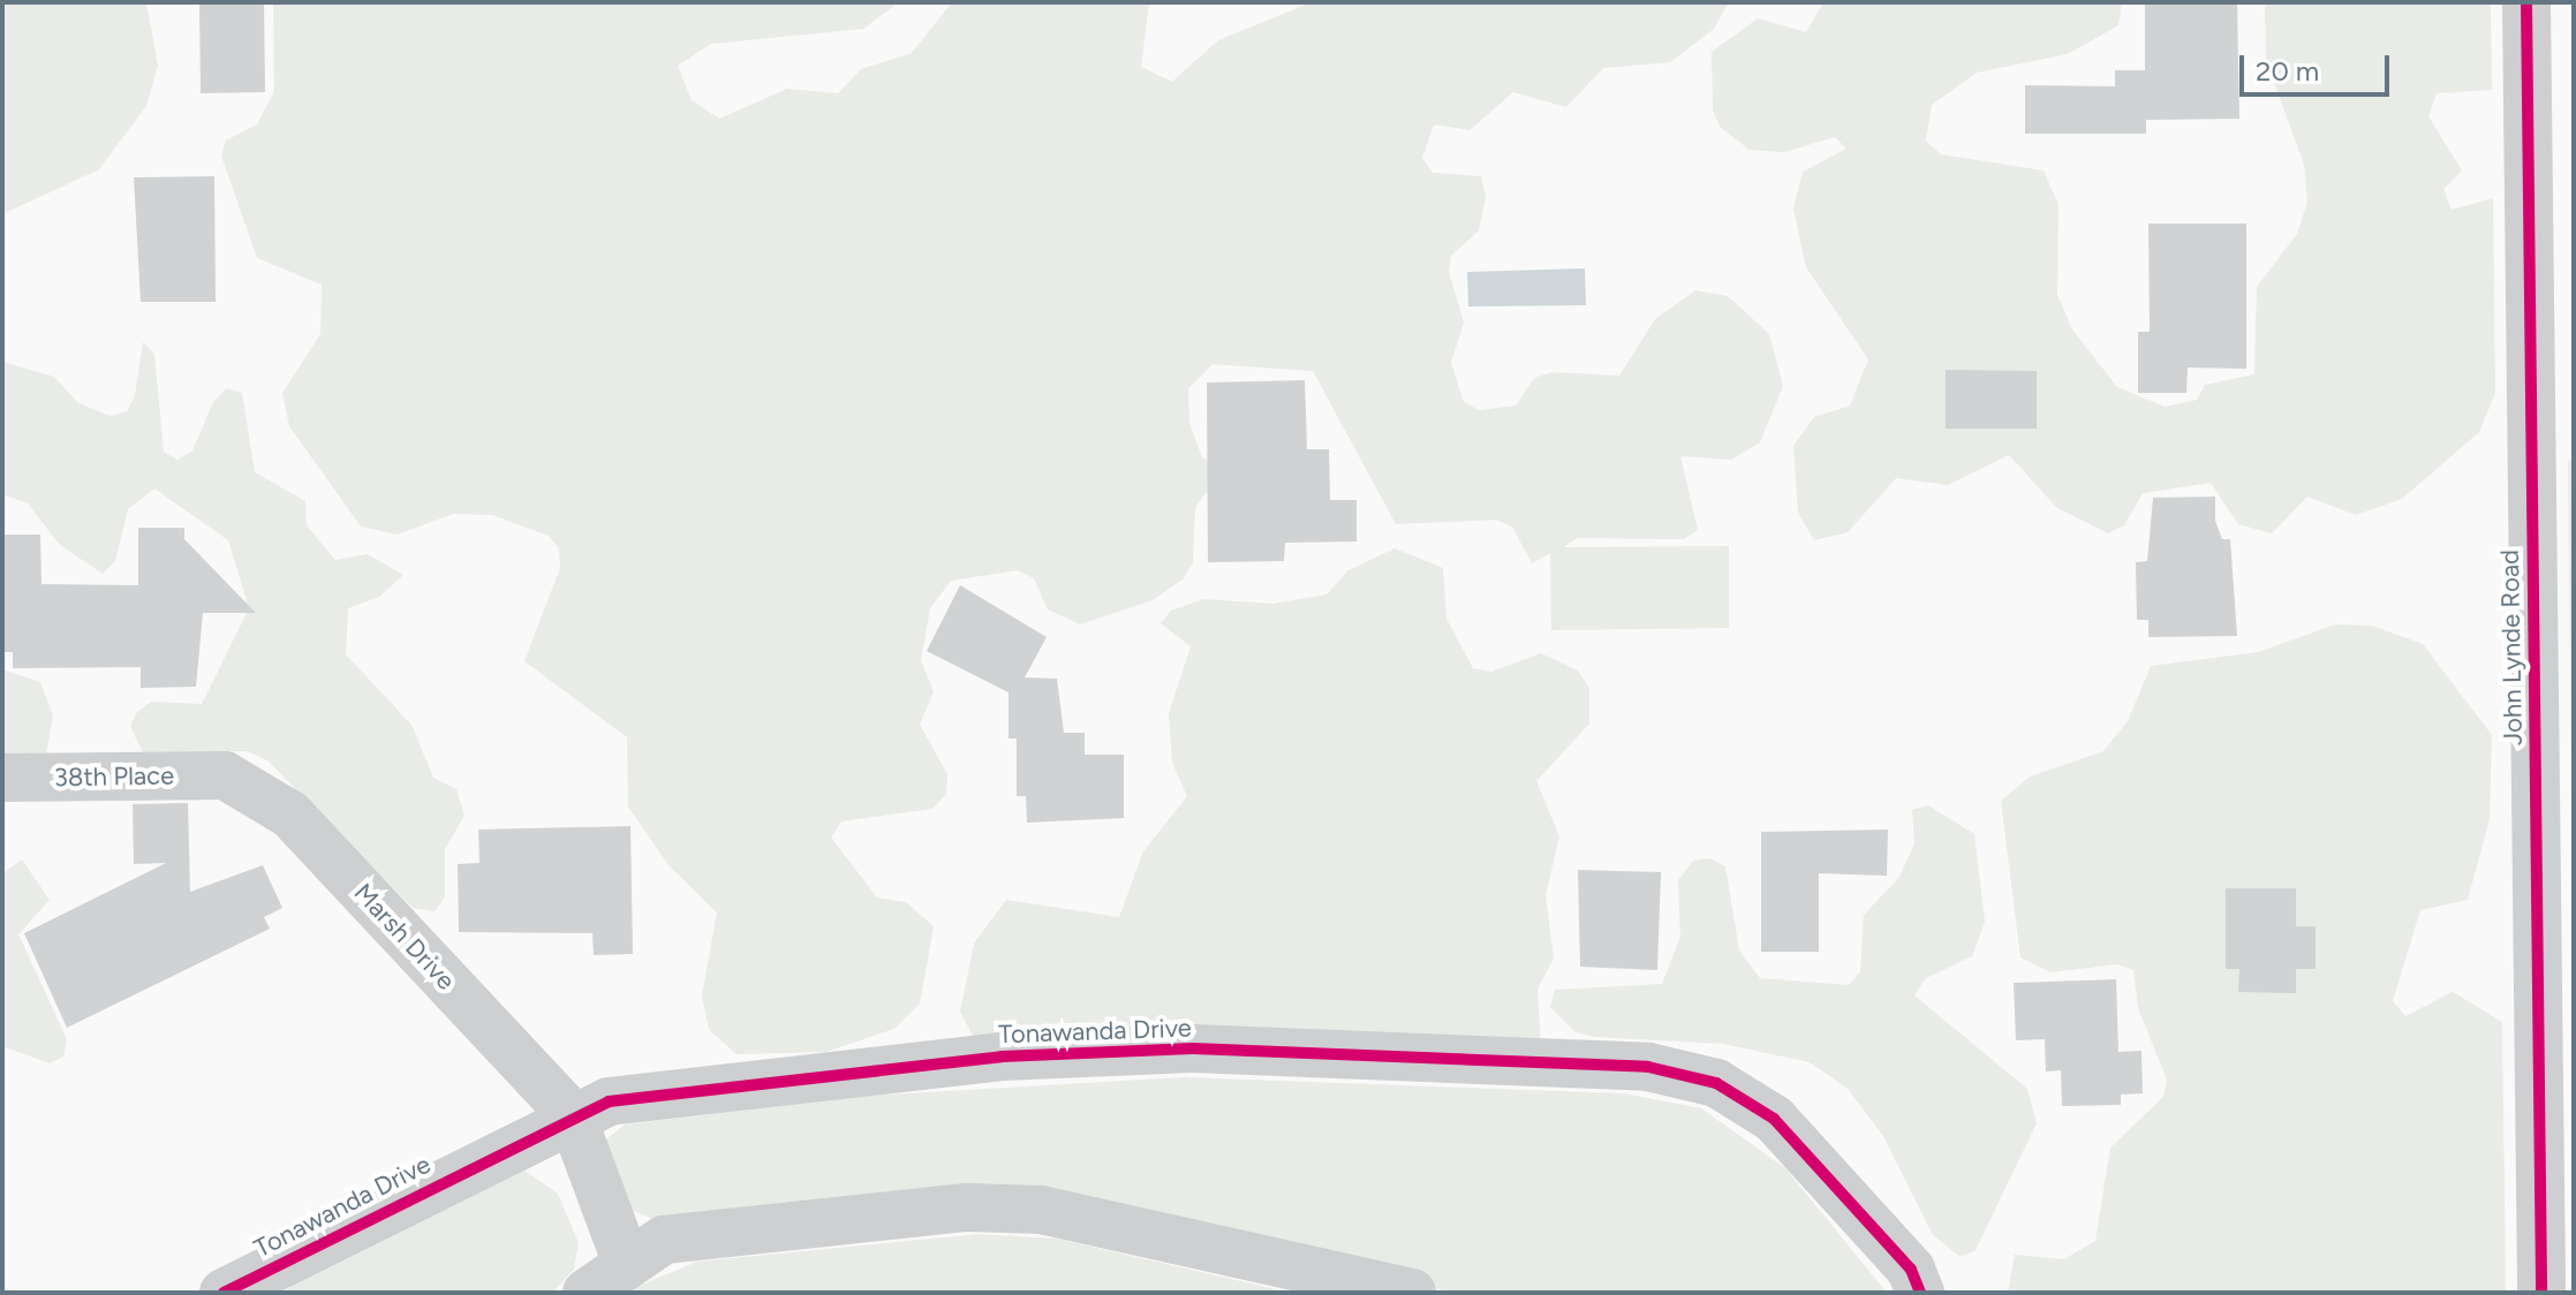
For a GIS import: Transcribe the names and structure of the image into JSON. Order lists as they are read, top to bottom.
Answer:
{
  "streets": {
    "street": [
      "John Lynde Road",
      "38th Place",
      "Marsh Drive",
      "Tonawanda Drive"
    ]
  },
  "crossings": [
    ["38th Place", "Marsh Drive"],
    ["Marsh Drive", "Tonawanda Drive"]
  ],
  "scale_bar": "20 m"
}
